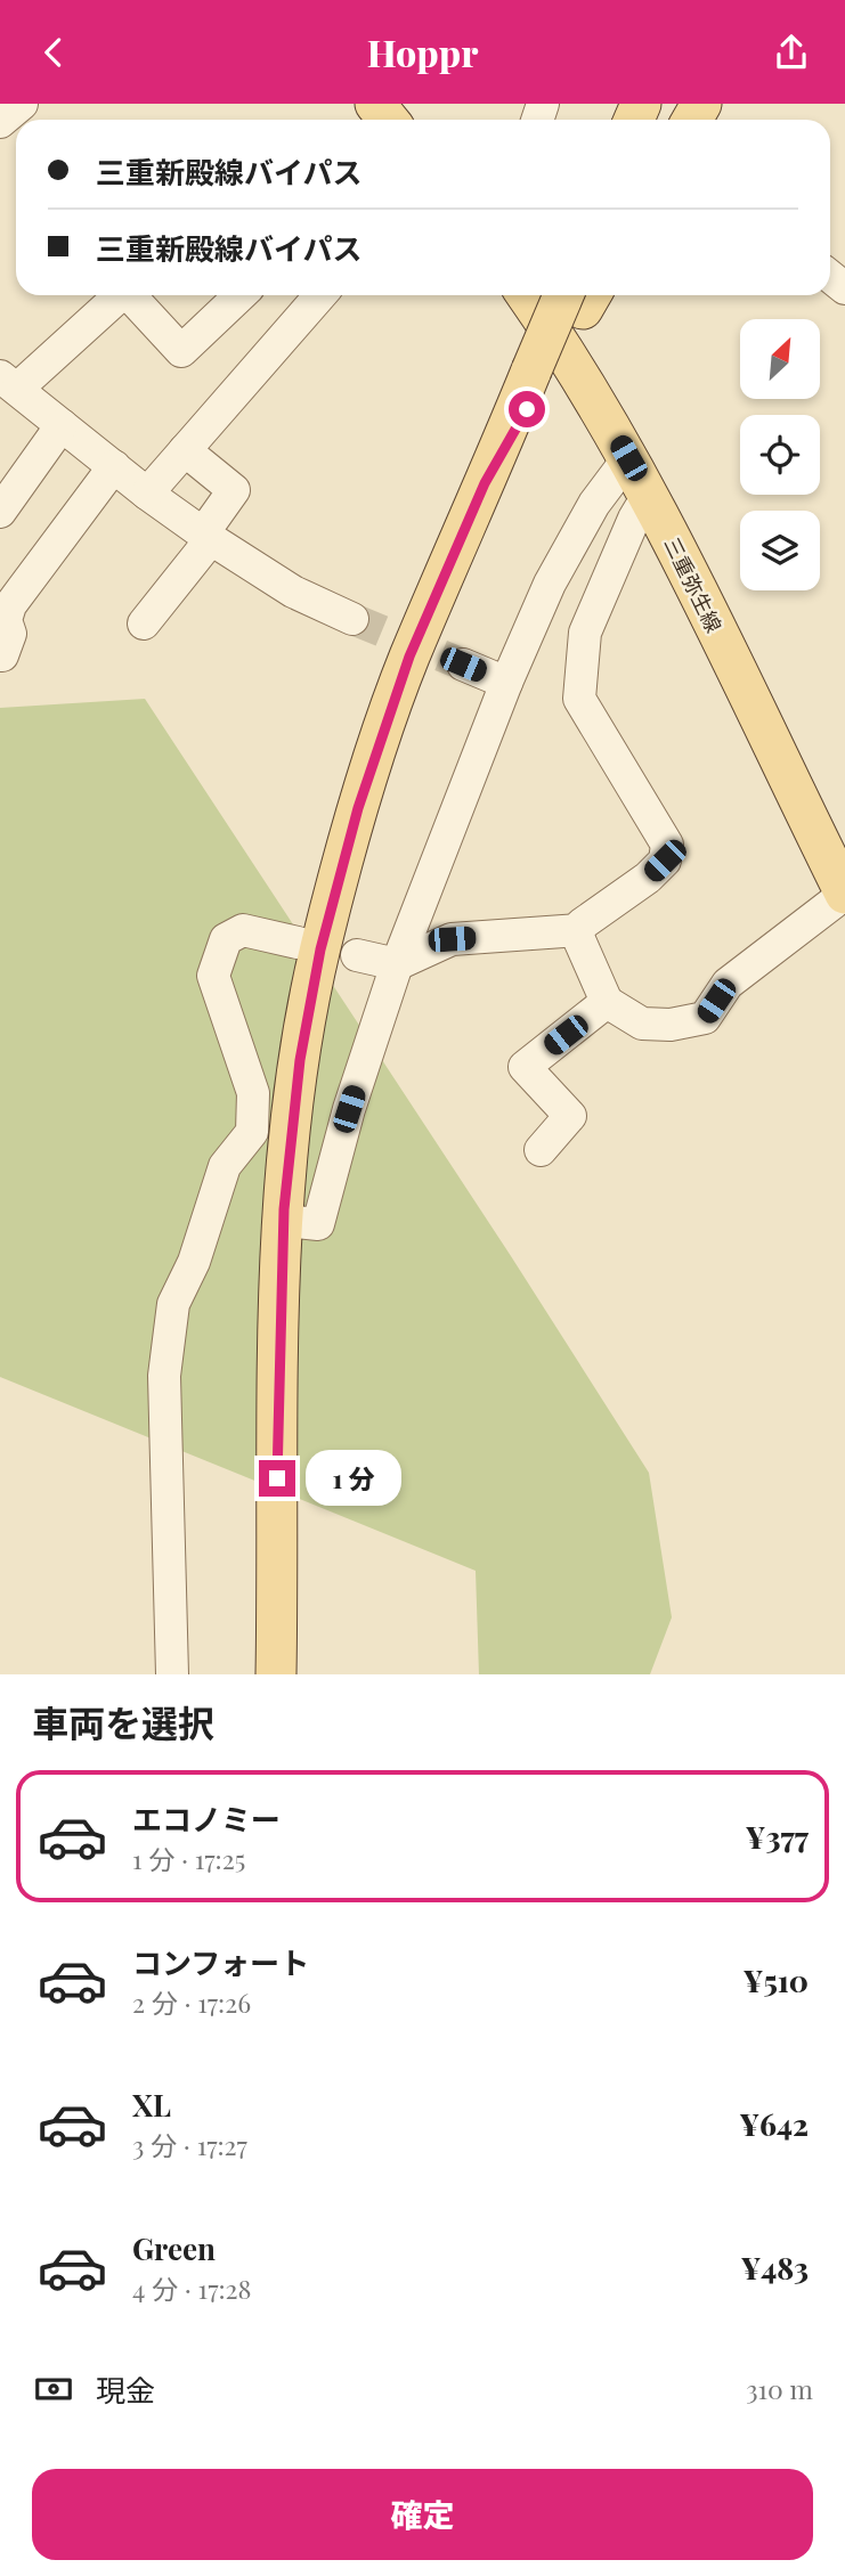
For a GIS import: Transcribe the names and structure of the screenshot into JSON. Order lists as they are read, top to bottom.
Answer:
{
  "streets": {
    "main road": ["三重弥生線"]
  },
  "north": "top right",
  "page": {
    "header": "Hoppr",
    "banner": ["三重新殿線バイパス", "三重新殿線バイパス"],
    "bubble": "1 分",
    "heading": "車両を選択",
    "list": [
      {
        "name": "エコノミー",
        "note": "1 分 · 17:25",
        "value": "¥377"
      },
      {
        "name": "コンフォート",
        "note": "2 分 · 17:26",
        "value": "¥510"
      },
      {
        "name": "XL",
        "note": "3 分 · 17:27",
        "value": "¥642"
      },
      {
        "name": "Green",
        "note": "4 分 · 17:28",
        "value": "¥483"
      }
    ],
    "pay": ["現金", "310 m"],
    "buttons": "確定"
  }
}
